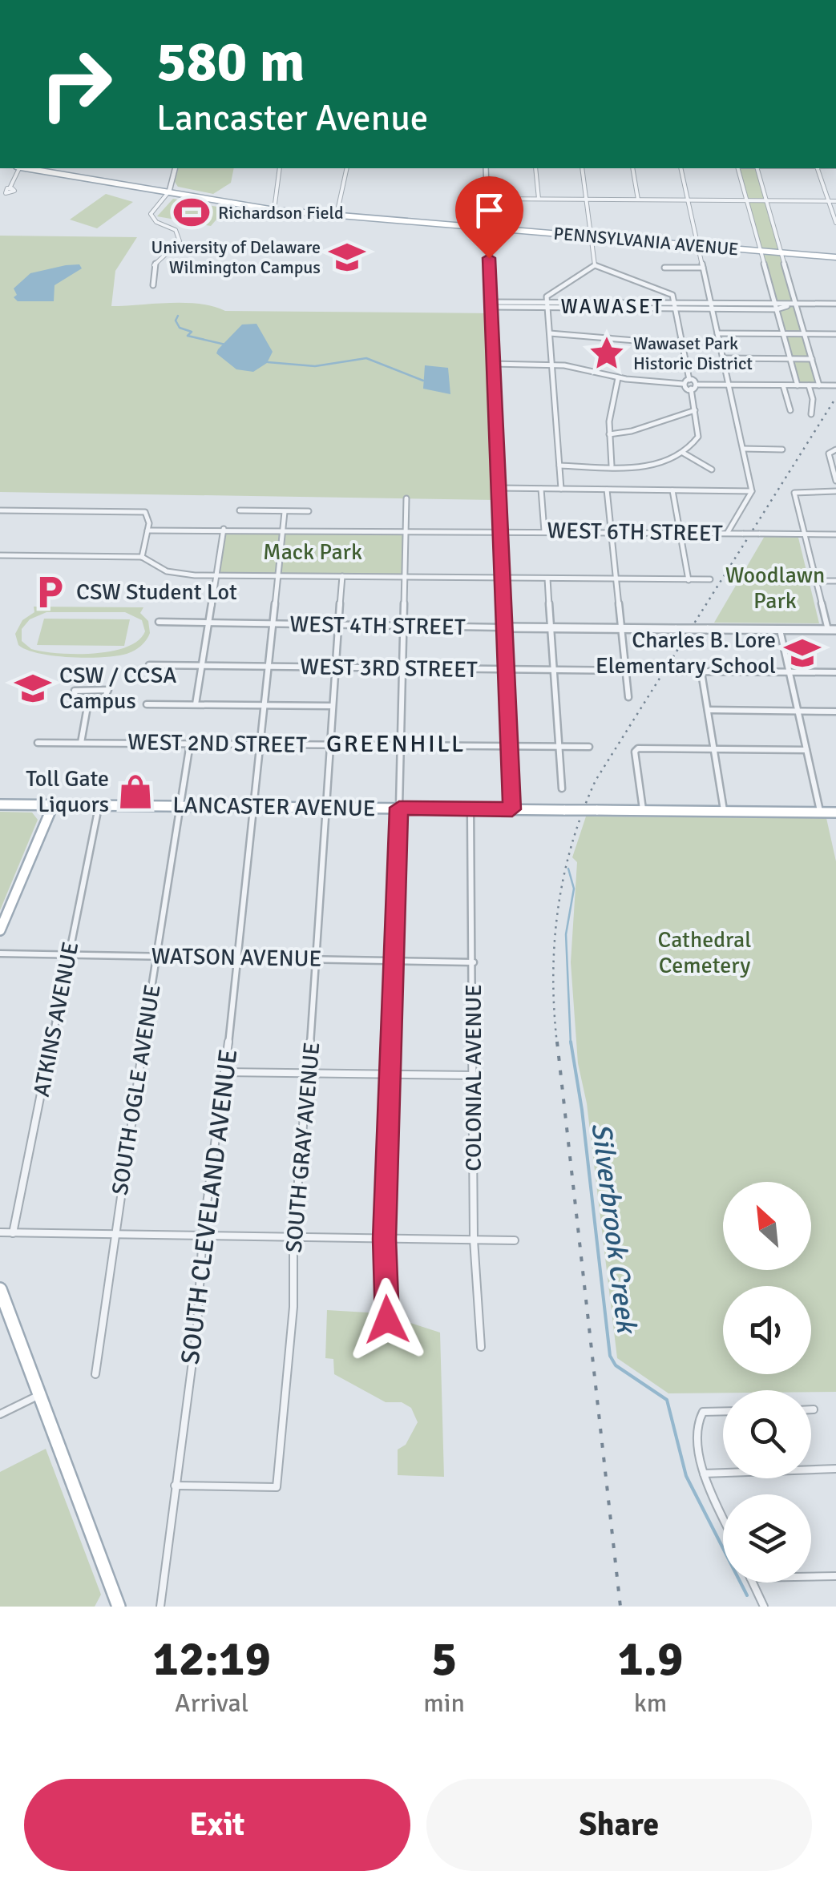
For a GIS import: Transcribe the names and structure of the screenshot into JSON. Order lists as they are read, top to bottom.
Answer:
{
  "streets": {
    "main road": ["PENNSYLVANIA AVENUE", "LANCASTER AVENUE"],
    "street": [
      "WEST 6TH STREET",
      "WEST 4TH STREET",
      "WEST 3RD STREET",
      "WEST 2ND STREET",
      "WATSON AVENUE",
      "ATKINS AVENUE",
      "COLONIAL AVENUE",
      "SOUTH OGLE AVENUE",
      "SOUTH GRAY AVENUE",
      "SOUTH CLEVELAND AVENUE"
    ]
  },
  "crossings": [
    ["WEST 6TH STREET", "SOUTH CLEVELAND AVENUE"],
    ["WEST 4TH STREET", "SOUTH CLEVELAND AVENUE"],
    ["WEST 3RD STREET", "SOUTH CLEVELAND AVENUE"],
    ["WEST 2ND STREET", "SOUTH OGLE AVENUE"],
    ["WEST 2ND STREET", "SOUTH CLEVELAND AVENUE"],
    ["LANCASTER AVENUE", "ATKINS AVENUE"],
    ["LANCASTER AVENUE", "COLONIAL AVENUE"],
    ["LANCASTER AVENUE", "SOUTH OGLE AVENUE"],
    ["LANCASTER AVENUE", "SOUTH GRAY AVENUE"],
    ["LANCASTER AVENUE", "SOUTH CLEVELAND AVENUE"],
    ["WATSON AVENUE", "ATKINS AVENUE"],
    ["WATSON AVENUE", "COLONIAL AVENUE"],
    ["WATSON AVENUE", "SOUTH OGLE AVENUE"],
    ["WATSON AVENUE", "SOUTH GRAY AVENUE"],
    ["WATSON AVENUE", "SOUTH CLEVELAND AVENUE"],
    ["SOUTH GRAY AVENUE", "SOUTH CLEVELAND AVENUE"]
  ],
  "districts": ["WAWASET", "GREENHILL"],
  "water": ["Silverbrook Creek"],
  "parks": ["Mack Park", "Woodlawn Park", "Cathedral Cemetery"],
  "places": {
    "sports": ["Richardson Field"],
    "school or university": ["University of Delaware Wilmington Campus", "Charles B. Lore Elementary School", "CSW / CCSA Campus"],
    "place": ["Wawaset Park Historic District"],
    "parking": ["CSW Student Lot"],
    "shop": ["Toll Gate Liquors"]
  },
  "north": "top left",
  "page": {
    "turn": ["580 m", "Lancaster Avenue"],
    "eta": [
      "12:19",
      "Arrival",
      "5",
      "min",
      "1.9",
      "km"
    ],
    "buttons": ["Exit", "Share"]
  }
}
